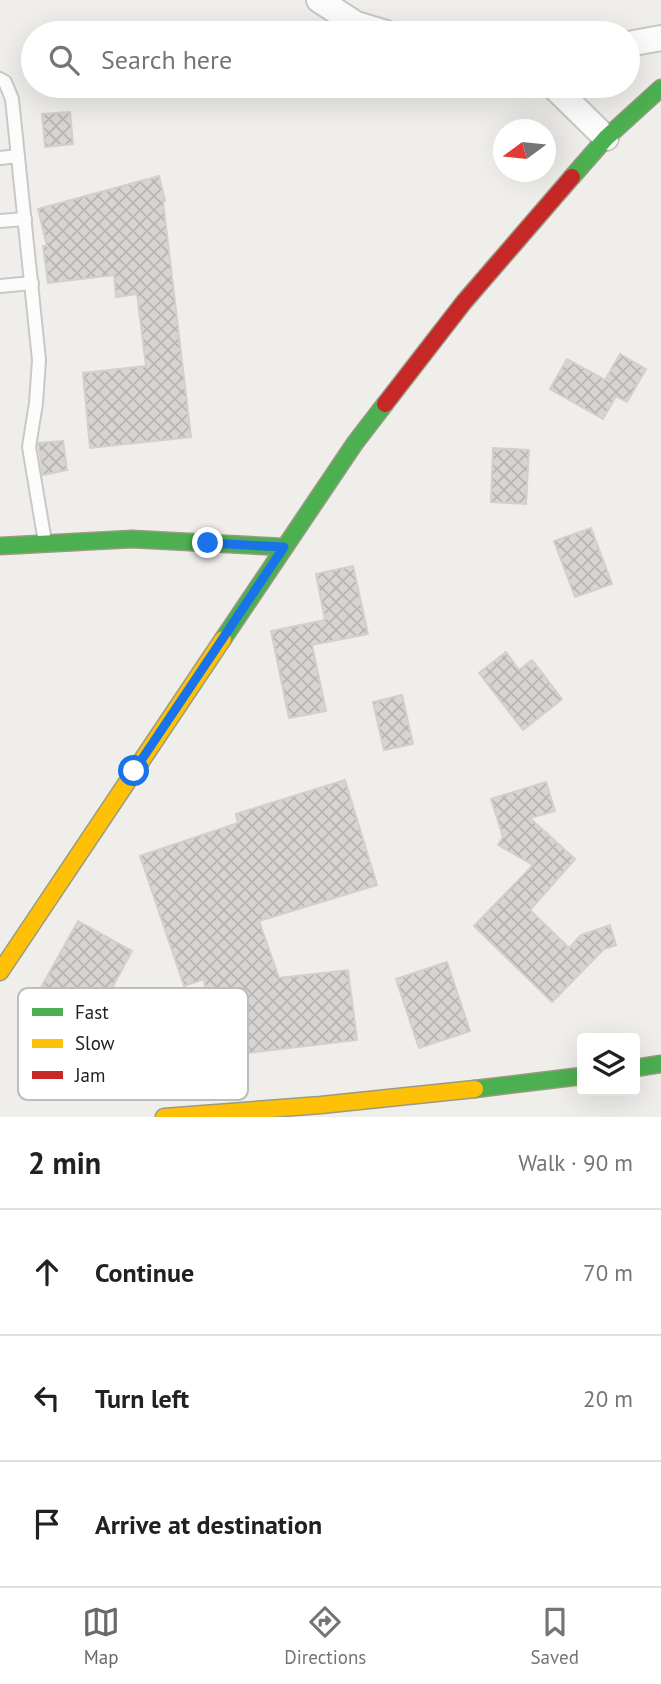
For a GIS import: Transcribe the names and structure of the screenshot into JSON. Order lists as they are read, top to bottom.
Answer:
{
  "legend": ["Fast", "Slow", "Jam"],
  "north": "left",
  "page": {
    "search": "Search here",
    "heading": ["2 min", "Walk · 90 m"],
    "list": [
      ["Continue", "70 m"],
      ["Turn left", "20 m"],
      "Arrive at destination"
    ],
    "nav": ["Map", "Directions", "Saved"]
  }
}
